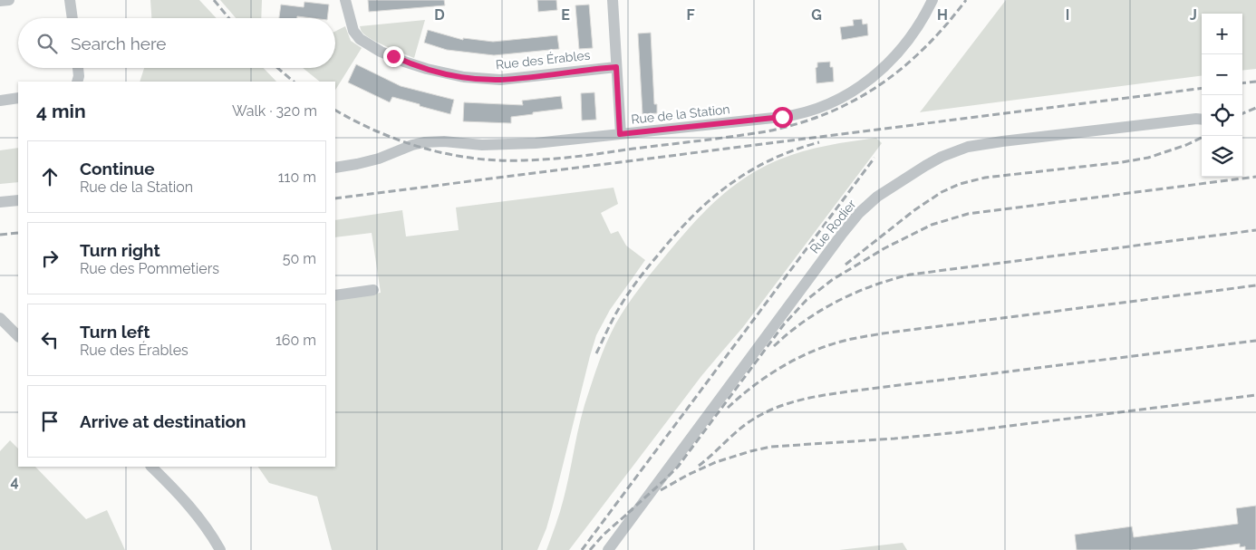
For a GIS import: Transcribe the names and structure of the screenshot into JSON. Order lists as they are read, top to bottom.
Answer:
{
  "streets": {
    "street": ["Rue des Érables", "Rue de la Station", "Rue Rodier"]
  },
  "page": {
    "map_buttons": ["+", "−"],
    "search": "Search here",
    "heading": ["4 min", "Walk · 320 m"],
    "list": [
      ["Continue", "Rue de la Station", "110 m"],
      ["Turn right", "Rue des Pommetiers", "50 m"],
      ["Turn left", "Rue des Érables", "160 m"],
      "Arrive at destination"
    ]
  },
  "grid": {
    "columns": [
      "D",
      "E",
      "F",
      "G",
      "H",
      "I",
      "J"
    ],
    "rows": ["4"]
  }
}
